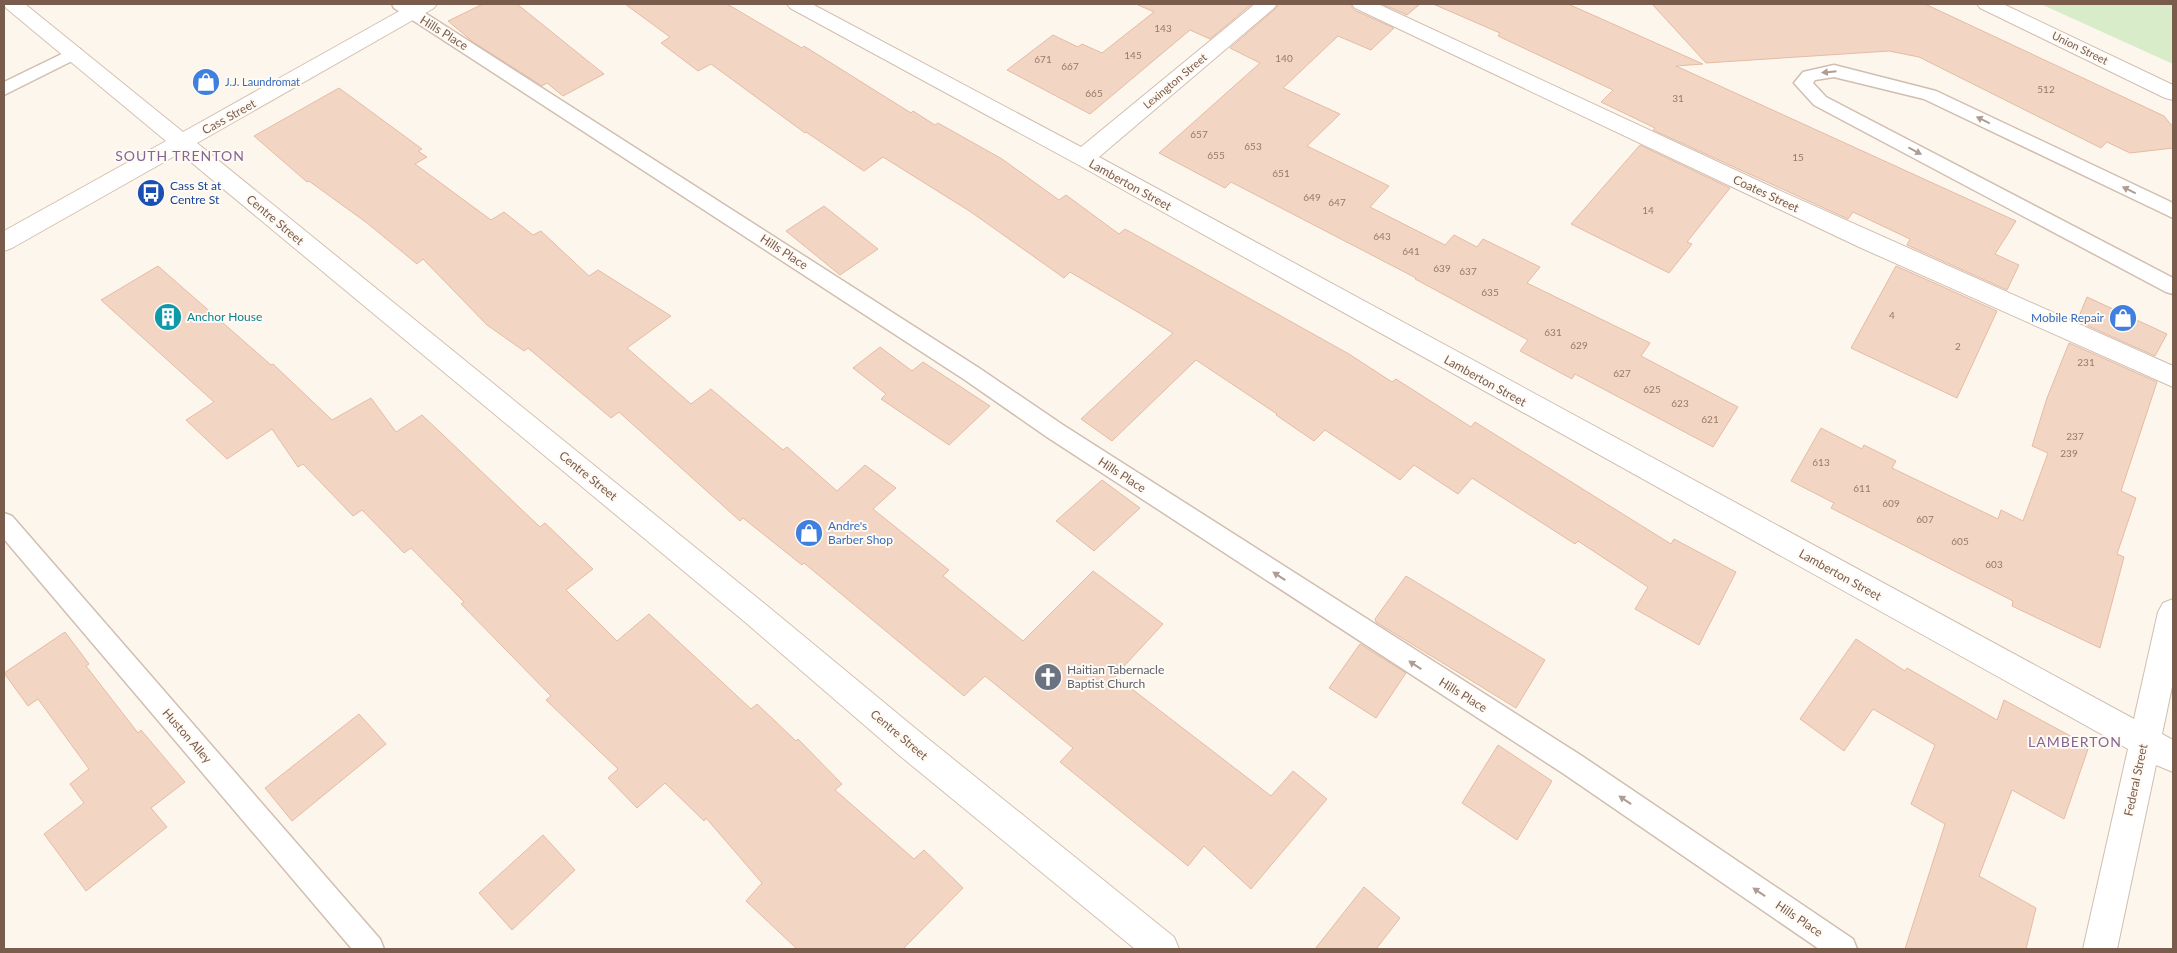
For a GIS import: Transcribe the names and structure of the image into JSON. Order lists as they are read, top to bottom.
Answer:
{
  "streets": {
    "street": [
      "Union Street",
      "Lexington Street",
      "Cass Street",
      "Lamberton Street",
      "Coates Street",
      "Centre Street",
      "Federal Street"
    ],
    "lane": ["Hills Place", "Huston Alley"]
  },
  "crossings": [
    ["Hills Place", "Cass Street"],
    ["Lexington Street", "Lamberton Street"],
    ["Cass Street", "Centre Street"],
    ["Lamberton Street", "Federal Street"]
  ],
  "one_way": ["Hills Place"],
  "districts": ["SOUTH TRENTON", "LAMBERTON"],
  "places": {
    "shop": ["J.J. Laundromat", "Mobile Repair", "Andre's Barber Shop"],
    "bus stop": ["Cass St at Centre St"],
    "building": ["Anchor House"],
    "church": ["Haitian Tabernacle Baptist Church"]
  },
  "house_numbers": [
    "143",
    "145",
    "140",
    "671",
    "667",
    "512",
    "665",
    "31",
    "657",
    "653",
    "655",
    "15",
    "651",
    "649",
    "647",
    "14",
    "643",
    "641",
    "639",
    "637",
    "635",
    "4",
    "631",
    "629",
    "2",
    "231",
    "627",
    "625",
    "623",
    "621",
    "237",
    "239",
    "613",
    "611",
    "609",
    "607",
    "605",
    "603"
  ]
}
